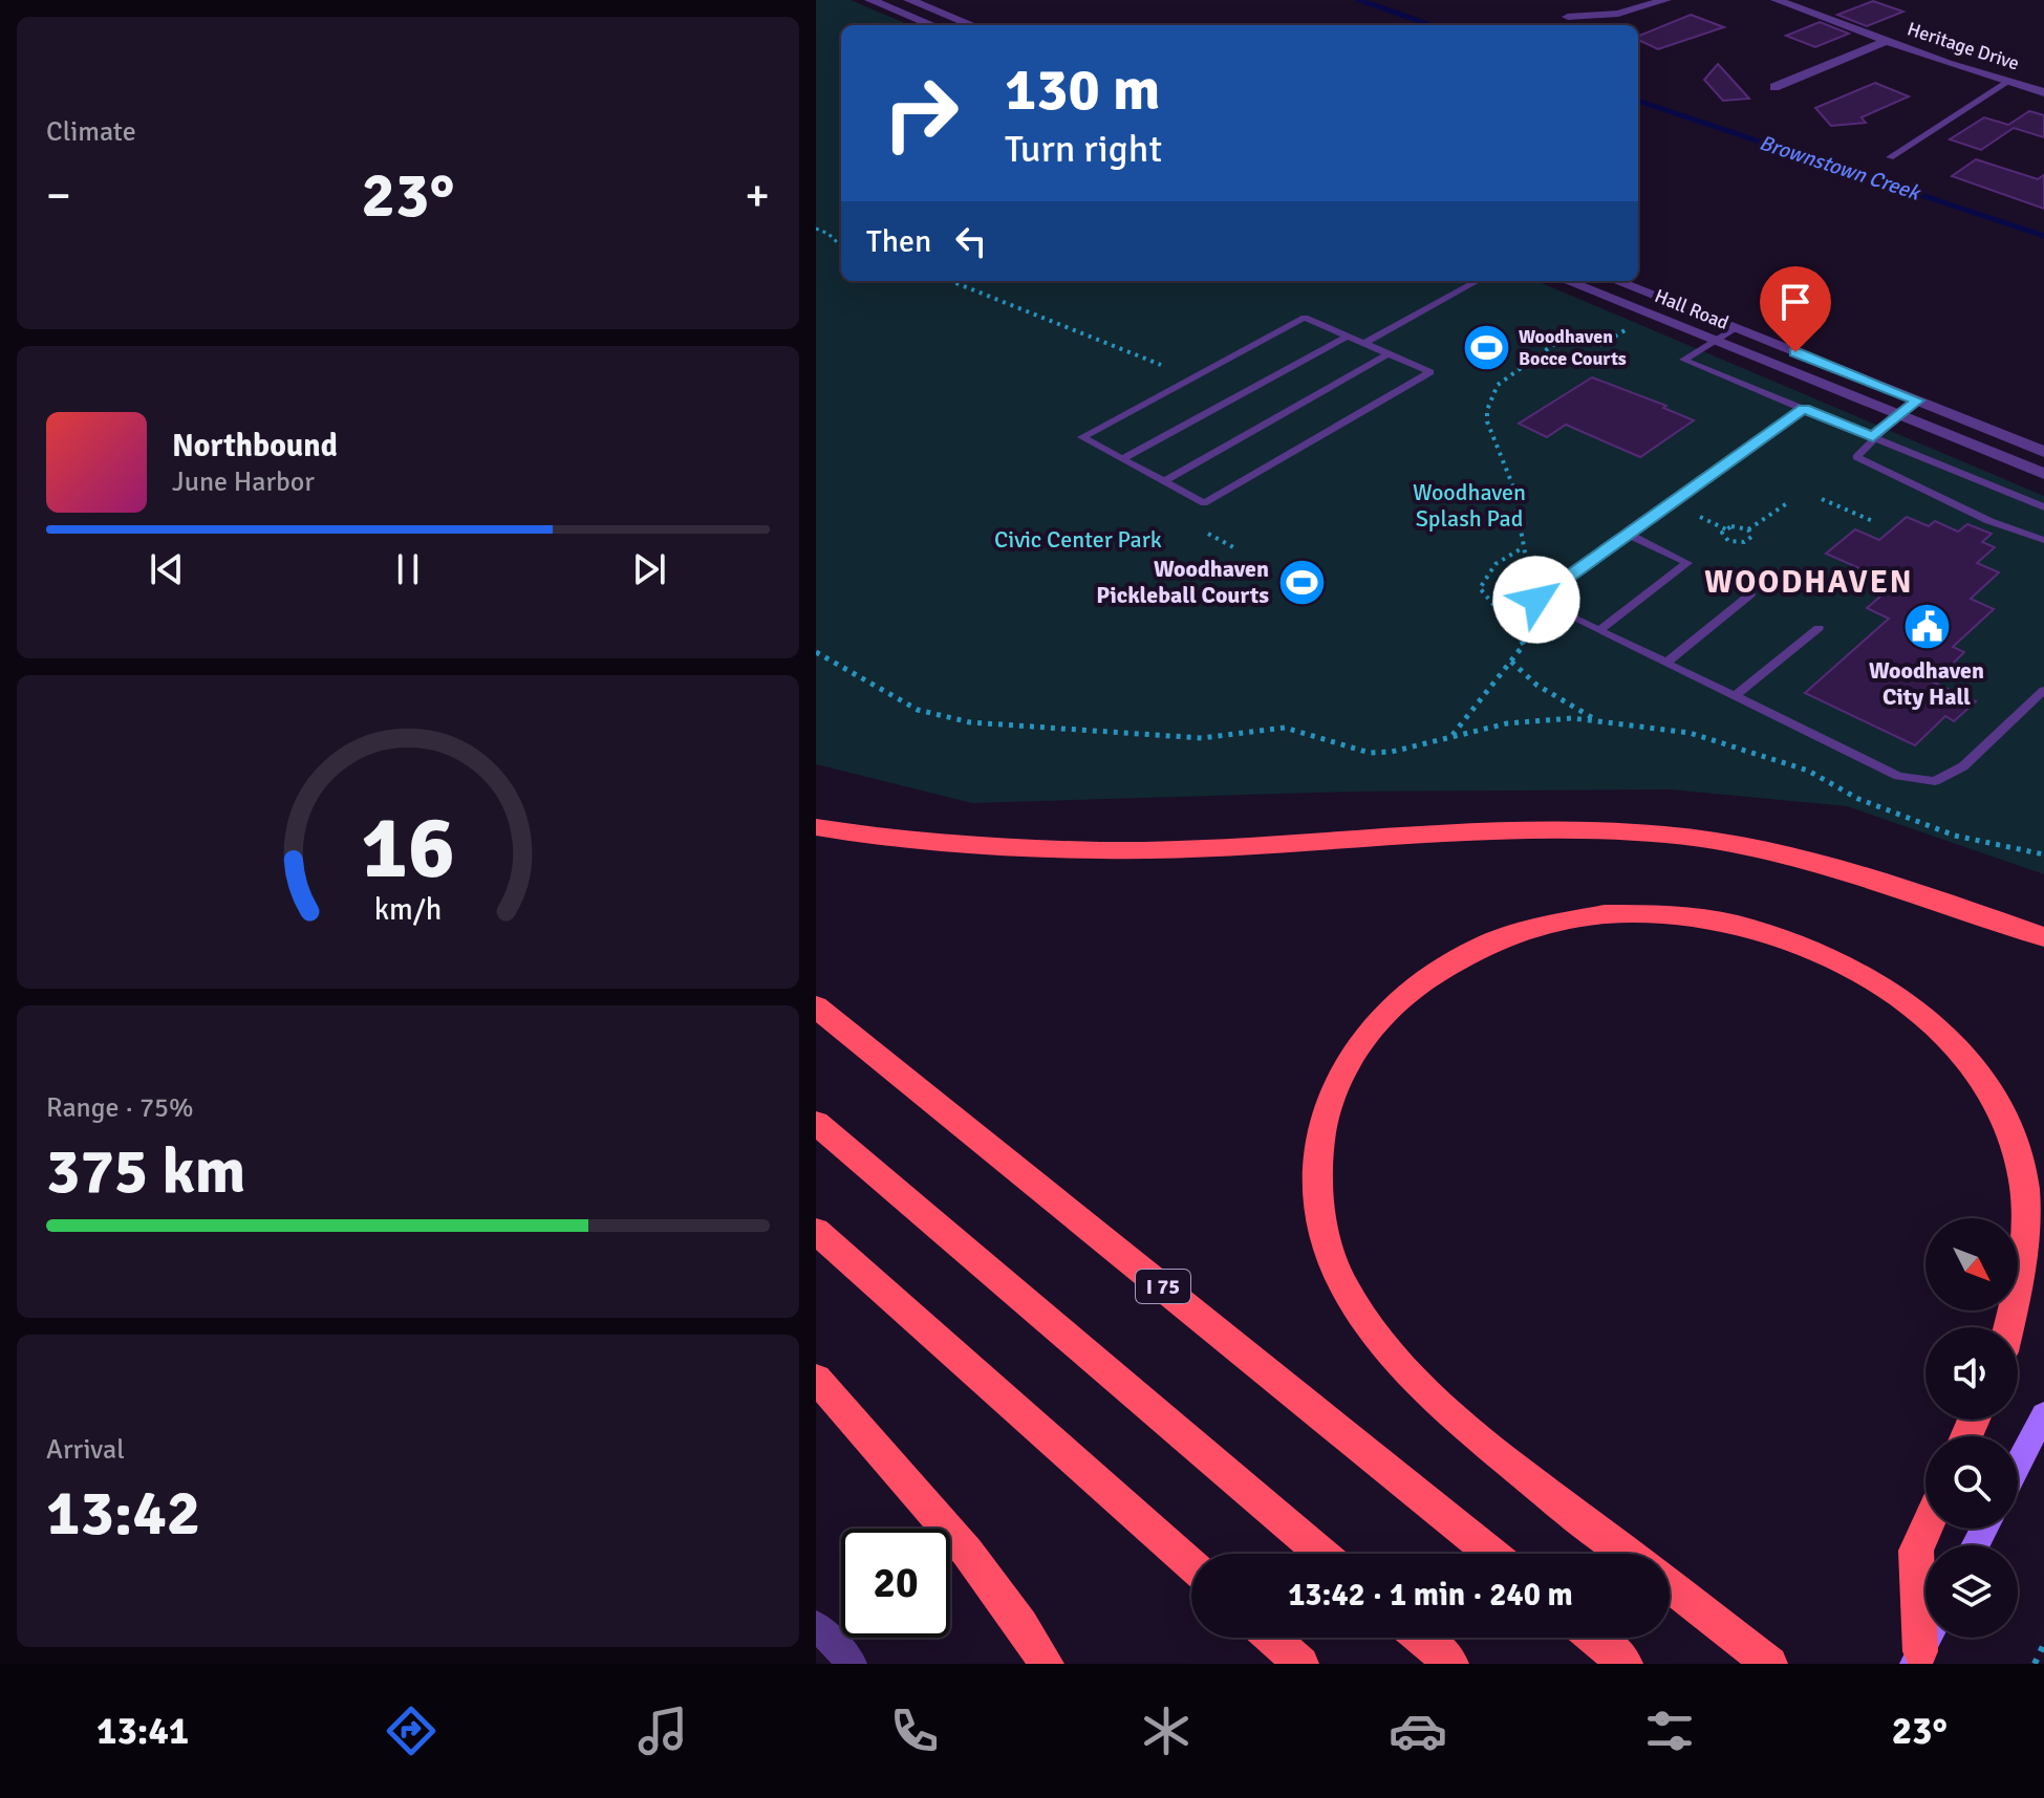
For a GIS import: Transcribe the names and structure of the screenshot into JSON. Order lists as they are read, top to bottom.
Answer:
{
  "streets": {
    "highway": ["I 75"],
    "street": ["Heritage Drive", "Hall Road"]
  },
  "districts": ["WOODHAVEN"],
  "water": ["Brownstown Creek"],
  "parks": ["Woodhaven Splash Pad", "Civic Center Park"],
  "places": {
    "sports": ["Woodhaven Bocce Courts", "Woodhaven Pickleball Courts"],
    "public building": ["Woodhaven City Hall"]
  },
  "north": "bottom right",
  "page": {
    "tile": [
      "Climate",
      ["Range · 75%", "375 km"],
      ["Arrival", "13:42"]
    ],
    "turn": ["130 m", "Turn right"],
    "heat": ["−", "23°", "+"],
    "then": "Then",
    "song": ["Northbound", "June Harbor"],
    "limit": "20",
    "trip": "13:42 · 1 min · 240 m",
    "tabs": ["13:41", "23°"],
    "gauge": ["16", "km/h"]
  }
}
